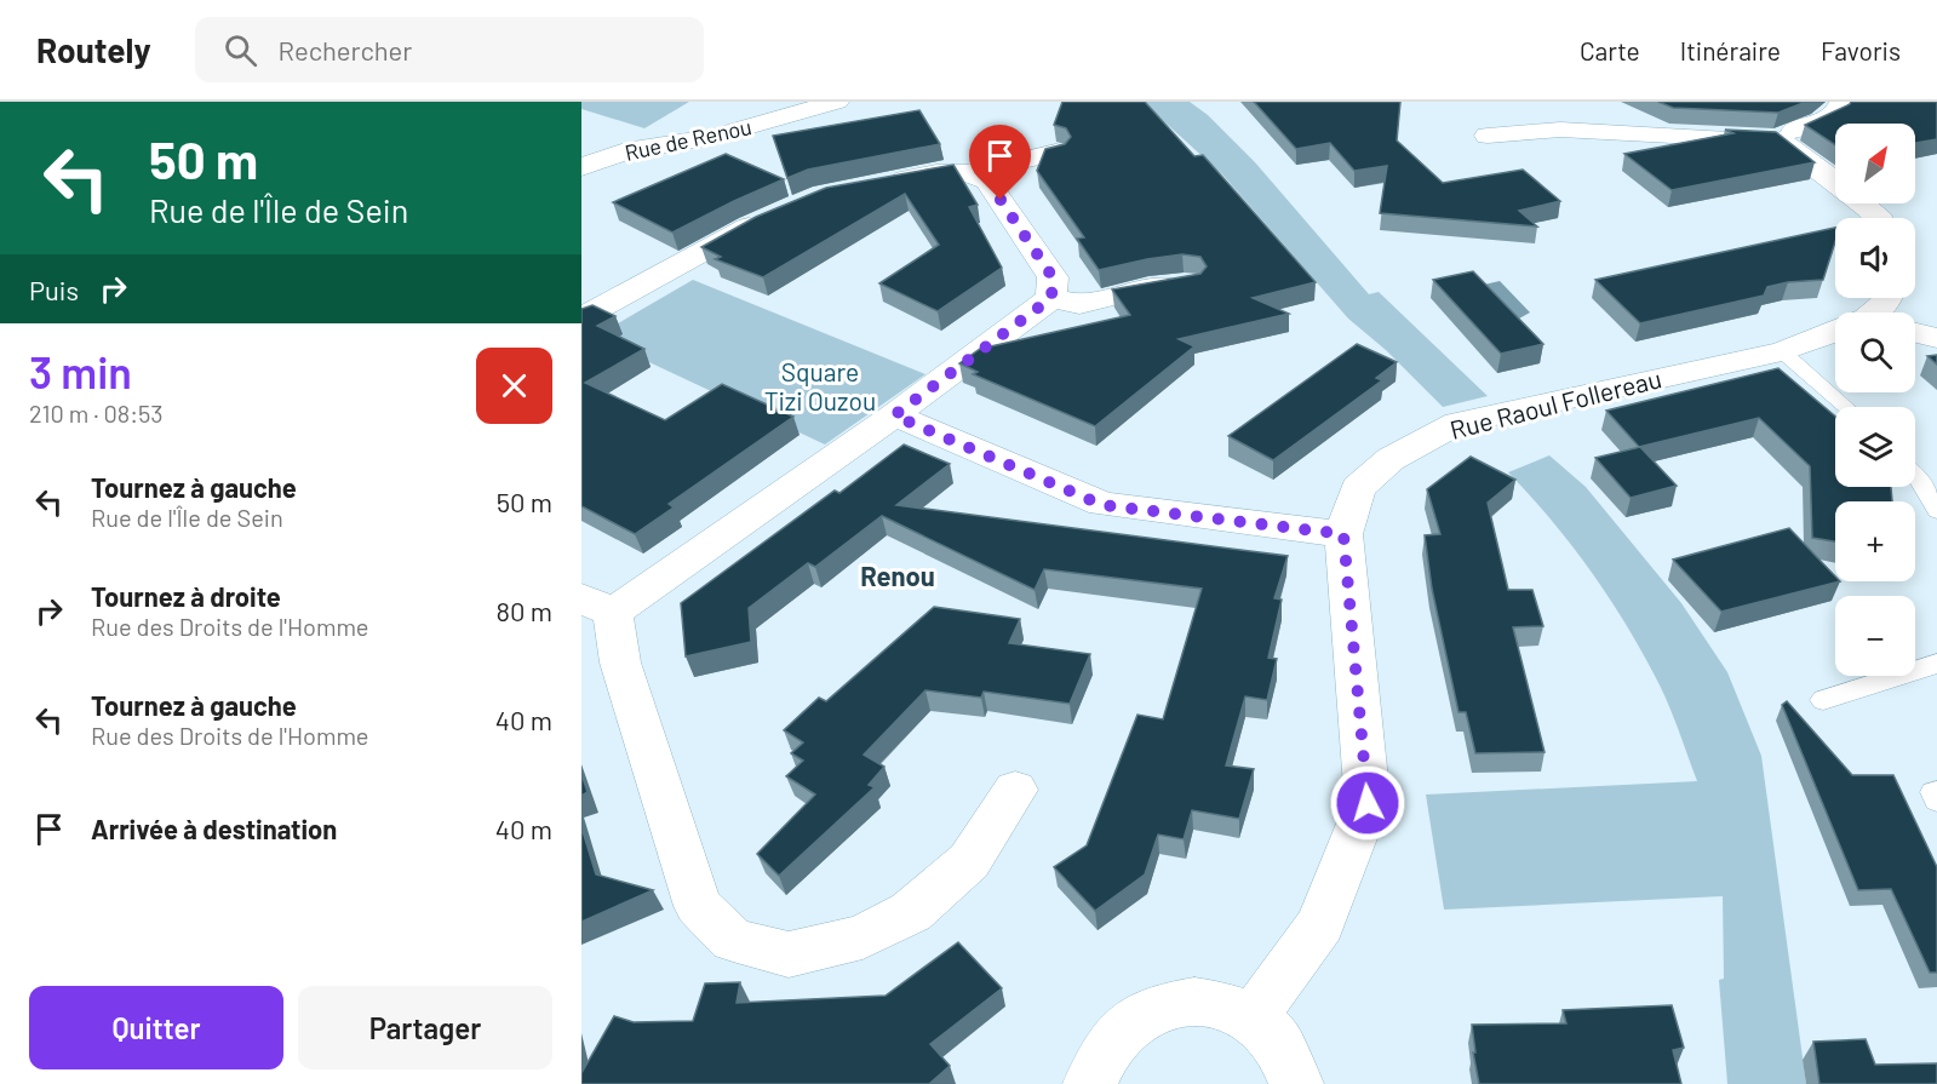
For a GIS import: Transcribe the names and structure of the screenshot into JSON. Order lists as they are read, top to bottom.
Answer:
{
  "streets": {
    "street": ["Rue de Renou", "Rue Raoul Follereau"]
  },
  "districts": ["Renou"],
  "parks": ["Square Tizi Ouzou"],
  "north": "top right",
  "page": {
    "header": "Routely",
    "search": "Rechercher",
    "nav": ["Carte", "Itinéraire", "Favoris"],
    "turn": ["50 m", "Rue de l'Île de Sein"],
    "map_buttons": ["+", "−"],
    "then": "Puis",
    "heading": ["3 min", "210 m · 08:53"],
    "list": [
      {
        "name": "Tournez à gauche",
        "note": "Rue de l'Île de Sein",
        "value": "50 m"
      },
      {
        "name": "Tournez à droite",
        "note": "Rue des Droits de l'Homme",
        "value": "80 m"
      },
      {
        "name": "Tournez à gauche",
        "note": "Rue des Droits de l'Homme",
        "value": "40 m"
      },
      {
        "name": "Arrivée à destination",
        "value": "40 m"
      }
    ],
    "buttons": ["Quitter", "Partager"]
  }
}
